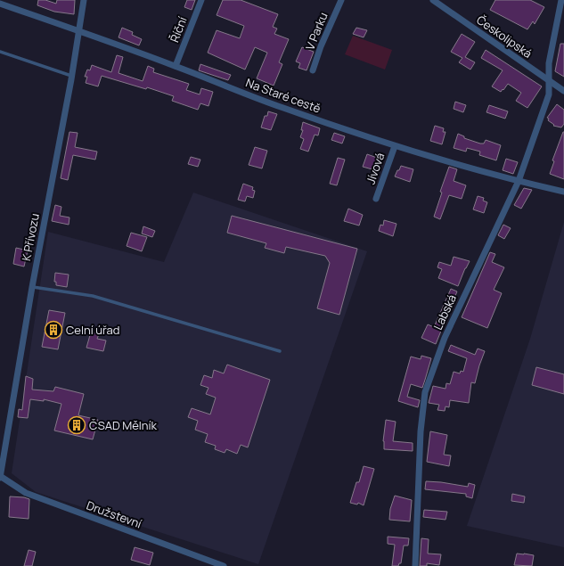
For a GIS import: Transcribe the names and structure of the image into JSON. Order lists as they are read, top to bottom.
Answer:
{
  "streets": {
    "street": [
      "Říční",
      "V Parku",
      "Českolipská",
      "Na Staré cestě",
      "Jívová",
      "K Přívozu",
      "Labská",
      "Družstevní"
    ]
  },
  "crossings": [
    ["Říční", "Na Staré cestě"],
    ["Českolipská", "Labská"],
    ["Na Staré cestě", "Jívová"],
    ["Na Staré cestě", "K Přívozu"],
    ["Na Staré cestě", "Labská"],
    ["K Přívozu", "Družstevní"]
  ],
  "places": {
    "building": ["Celní úřad", "ČSAD Mělník"]
  }
}
